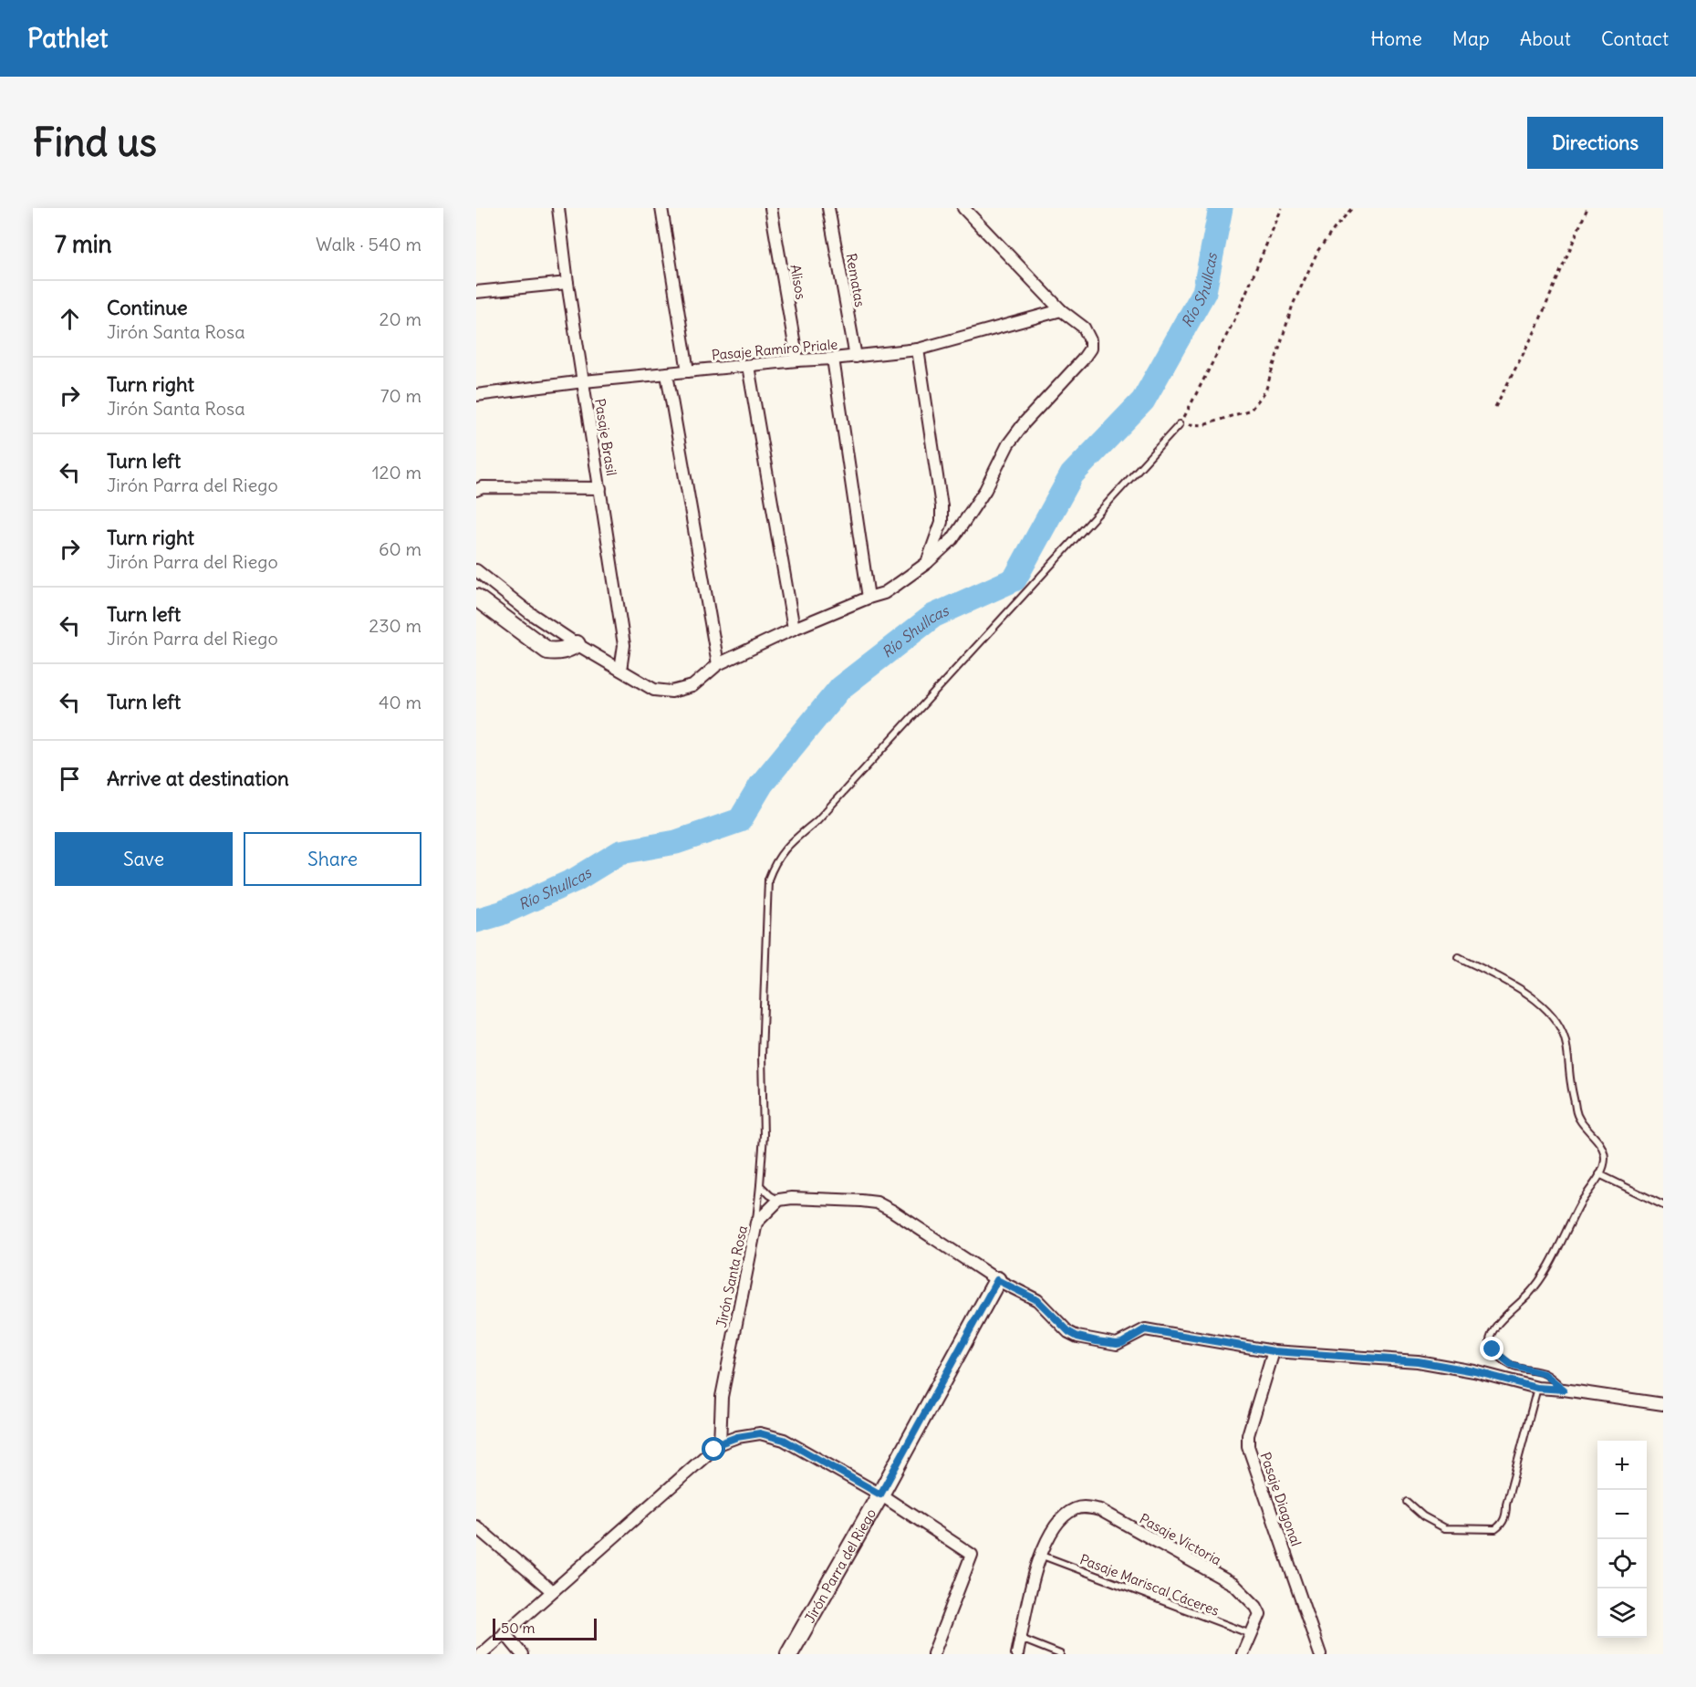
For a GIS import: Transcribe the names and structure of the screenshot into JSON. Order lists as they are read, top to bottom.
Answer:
{
  "streets": {
    "street": [
      "Rematas",
      "Alisos",
      "Pasaje Ramiro Priale",
      "Pasaje Brasil",
      "Jirón Santa Rosa",
      "Pasaje Diagonal",
      "Pasaje Victoria",
      "Jirón Parra del Riego"
    ],
    "lane": ["Pasaje Mariscal Cáceres"]
  },
  "crossings": [
    ["Rematas", "Pasaje Ramiro Priale"],
    ["Alisos", "Pasaje Ramiro Priale"],
    ["Pasaje Ramiro Priale", "Pasaje Brasil"],
    ["Pasaje Victoria", "Pasaje Mariscal Cáceres"]
  ],
  "water": ["Río Shullcas"],
  "scale_bar": "50 m",
  "page": {
    "header": "Pathlet",
    "nav": [
      "Home",
      "Map",
      "About",
      "Contact"
    ],
    "buttons": [
      "Directions",
      ["Save", "Share"]
    ],
    "title": "Find us",
    "heading": ["7 min", "Walk · 540 m"],
    "list": [
      ["Continue", "Jirón Santa Rosa", "20 m"],
      ["Turn right", "Jirón Santa Rosa", "70 m"],
      ["Turn left", "Jirón Parra del Riego", "120 m"],
      ["Turn right", "Jirón Parra del Riego", "60 m"],
      ["Turn left", "Jirón Parra del Riego", "230 m"],
      ["Turn left", "40 m"],
      "Arrive at destination"
    ],
    "map_buttons": ["+", "−"],
    "scale": "50 m"
  }
}
